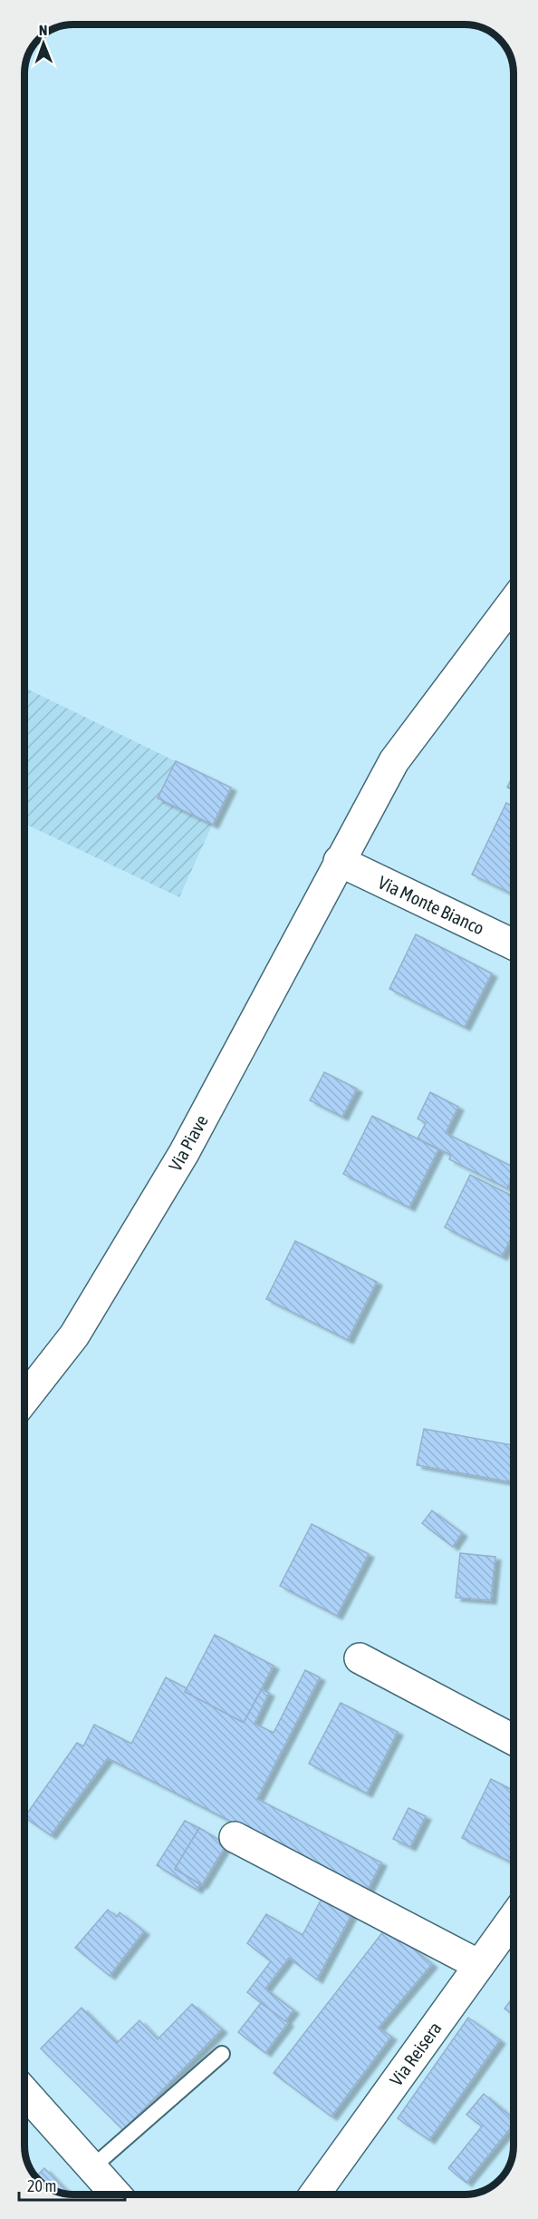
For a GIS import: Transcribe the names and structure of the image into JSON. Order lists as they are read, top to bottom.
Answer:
{
  "streets": {
    "street": ["Via Monte Bianco", "Via Piave", "Via Reisera"]
  },
  "crossings": [
    ["Via Monte Bianco", "Via Piave"]
  ],
  "scale_bar": "20 m",
  "north": "top"
}
